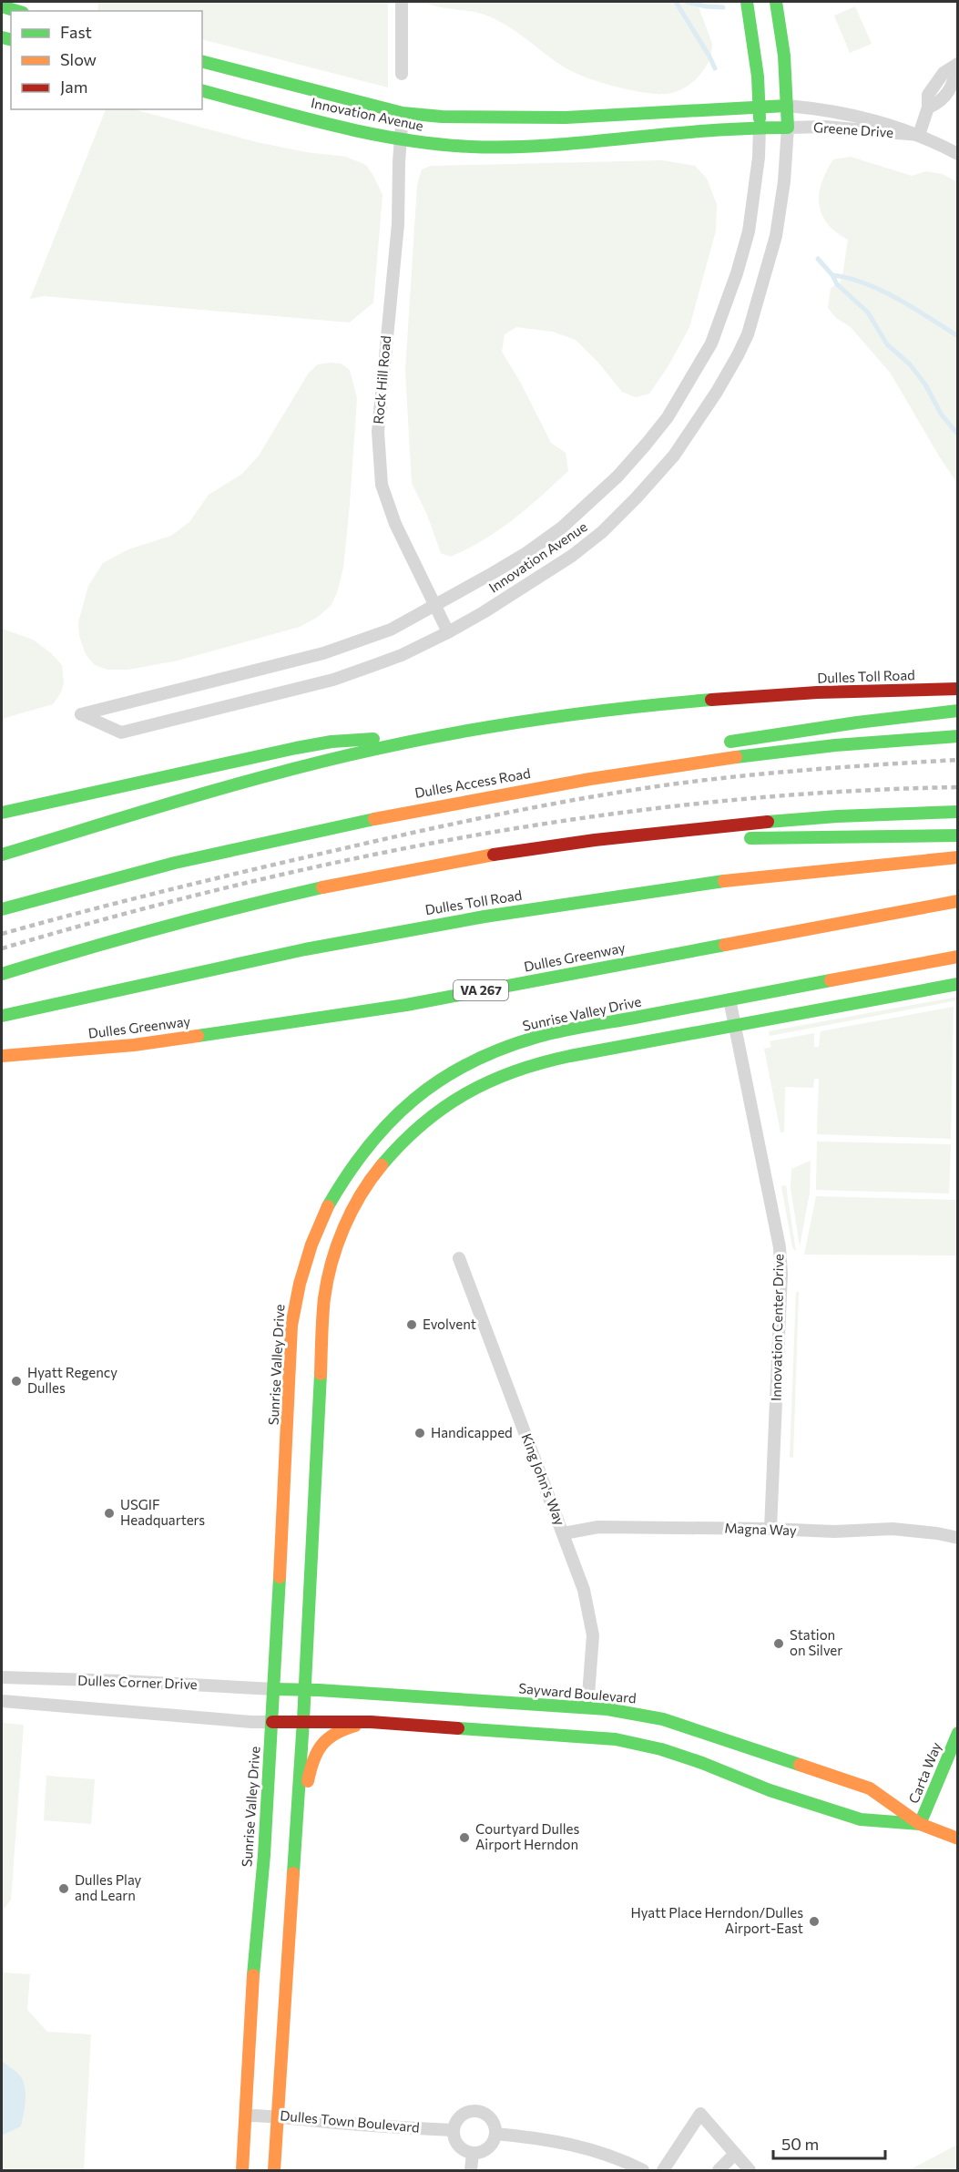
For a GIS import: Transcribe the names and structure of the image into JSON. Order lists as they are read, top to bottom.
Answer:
{
  "streets": {
    "main road": [
      "Innovation Avenue",
      "Dulles Toll Road",
      "Dulles Access Road",
      "Dulles Greenway",
      "VA 267",
      "Sunrise Valley Drive",
      "Sayward Boulevard",
      "Carta Way"
    ],
    "street": [
      "Greene Drive",
      "Rock Hill Road",
      "Innovation Center Drive",
      "King John's Way",
      "Magna Way",
      "Dulles Corner Drive",
      "Dulles Town Boulevard"
    ]
  },
  "crossings": [
    ["Innovation Avenue", "Greene Drive"],
    ["Innovation Avenue", "Rock Hill Road"],
    ["Sunrise Valley Drive", "Innovation Center Drive"],
    ["Sunrise Valley Drive", "Dulles Corner Drive"],
    ["Sunrise Valley Drive", "Sayward Boulevard"],
    ["Sunrise Valley Drive", "Dulles Town Boulevard"],
    ["Innovation Center Drive", "Magna Way"],
    ["King John's Way", "Magna Way"],
    ["King John's Way", "Sayward Boulevard"],
    ["Dulles Corner Drive", "Sayward Boulevard"],
    ["Sayward Boulevard", "Carta Way"]
  ],
  "places": [
    "Evolvent",
    "Hyatt Regency Dulles",
    "Handicapped",
    "USGIF Headquarters",
    "Station on Silver",
    "Courtyard Dulles Airport Herndon",
    "Dulles Play and Learn",
    "Hyatt Place Herndon/Dulles Airport-East"
  ],
  "legend": ["Fast", "Slow", "Jam"],
  "scale_bar": "50 m"
}
